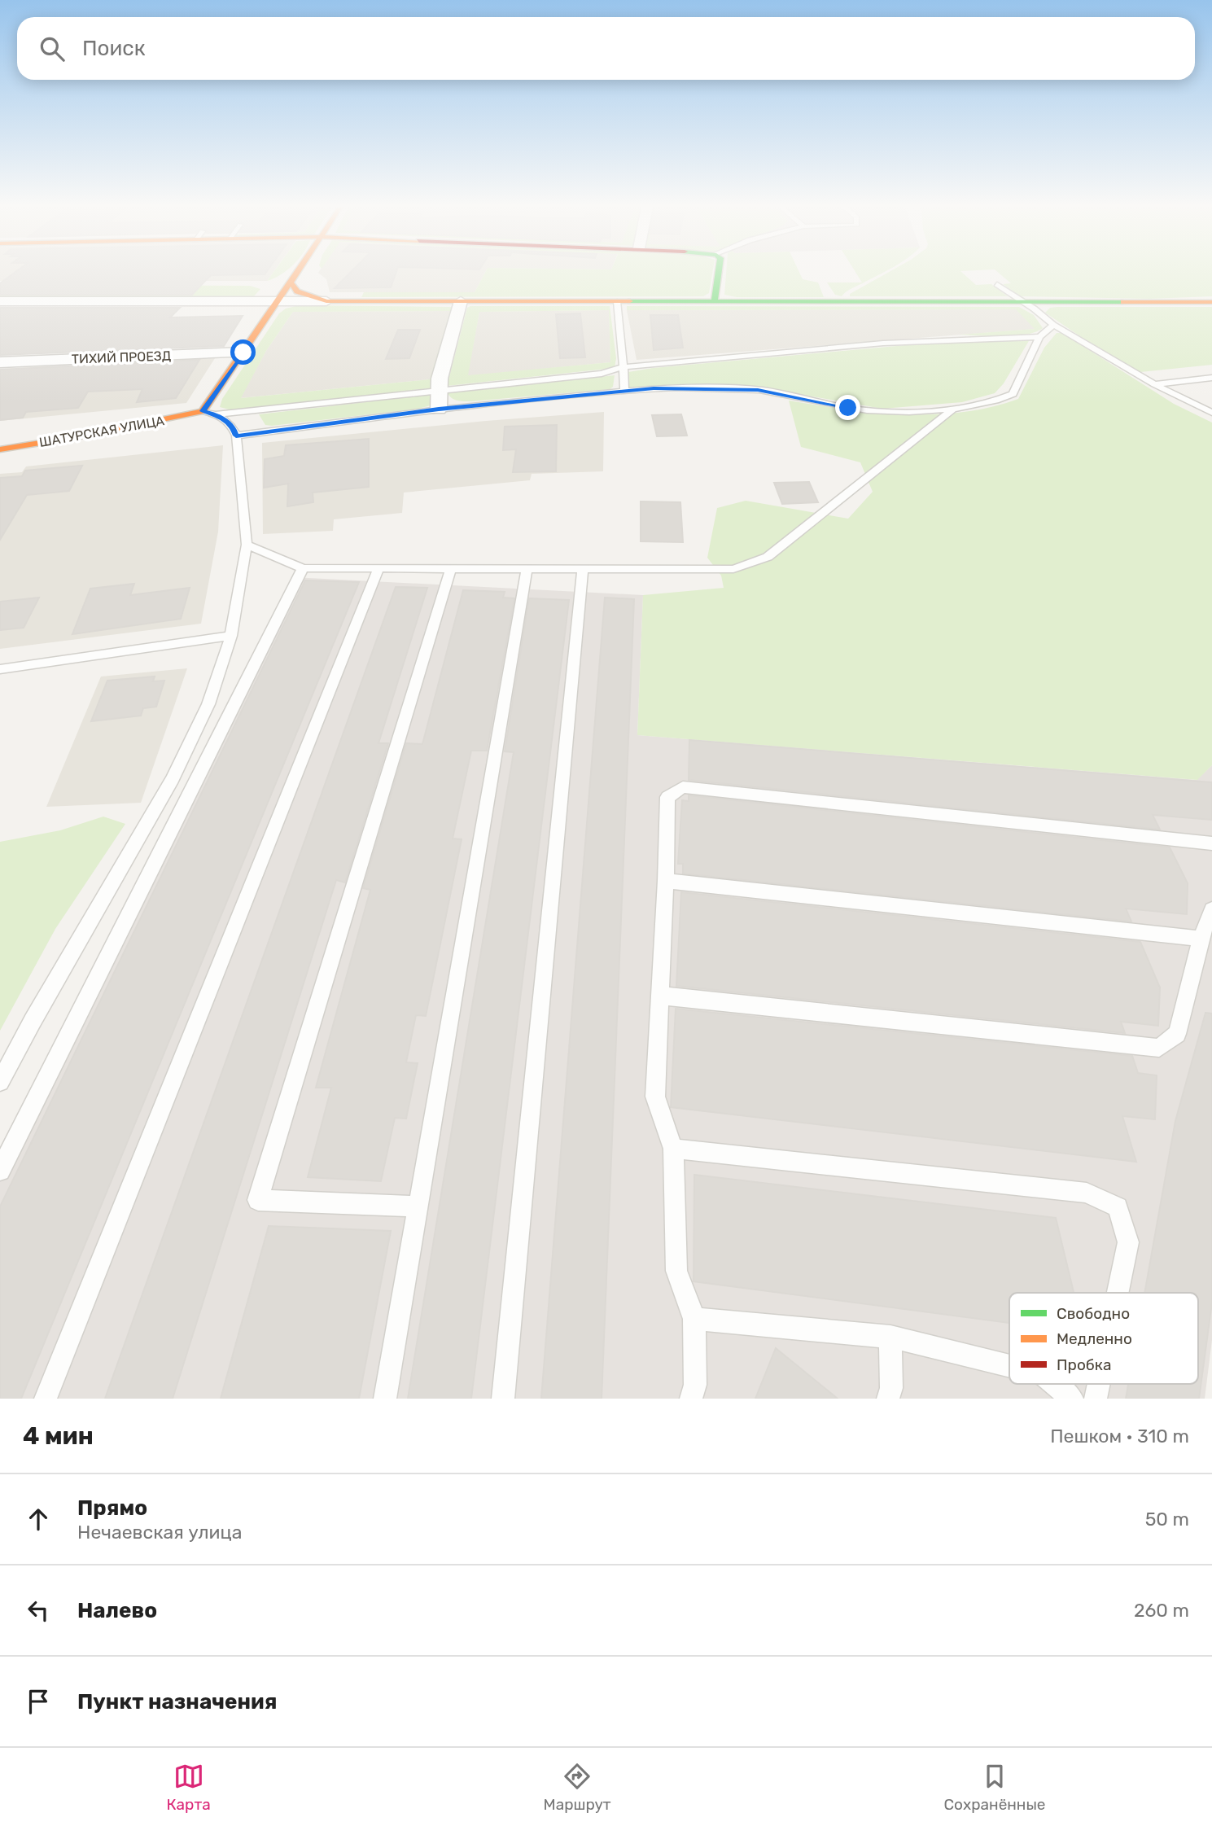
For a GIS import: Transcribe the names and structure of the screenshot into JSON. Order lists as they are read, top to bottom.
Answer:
{
  "streets": {
    "street": ["ТИХИЙ ПРОЕЗД", "ШАТУРСКАЯ УЛИЦА"]
  },
  "legend": ["Свободно", "Медленно", "Пробка"],
  "page": {
    "search": "Поиск",
    "heading": ["4 мин", "Пешком · 310 m"],
    "list": [
      ["Прямо", "Нечаевская улица", "50 m"],
      ["Налево", "260 m"],
      "Пункт назначения"
    ],
    "nav": ["Карта", "Маршрут", "Сохранённые"]
  }
}
